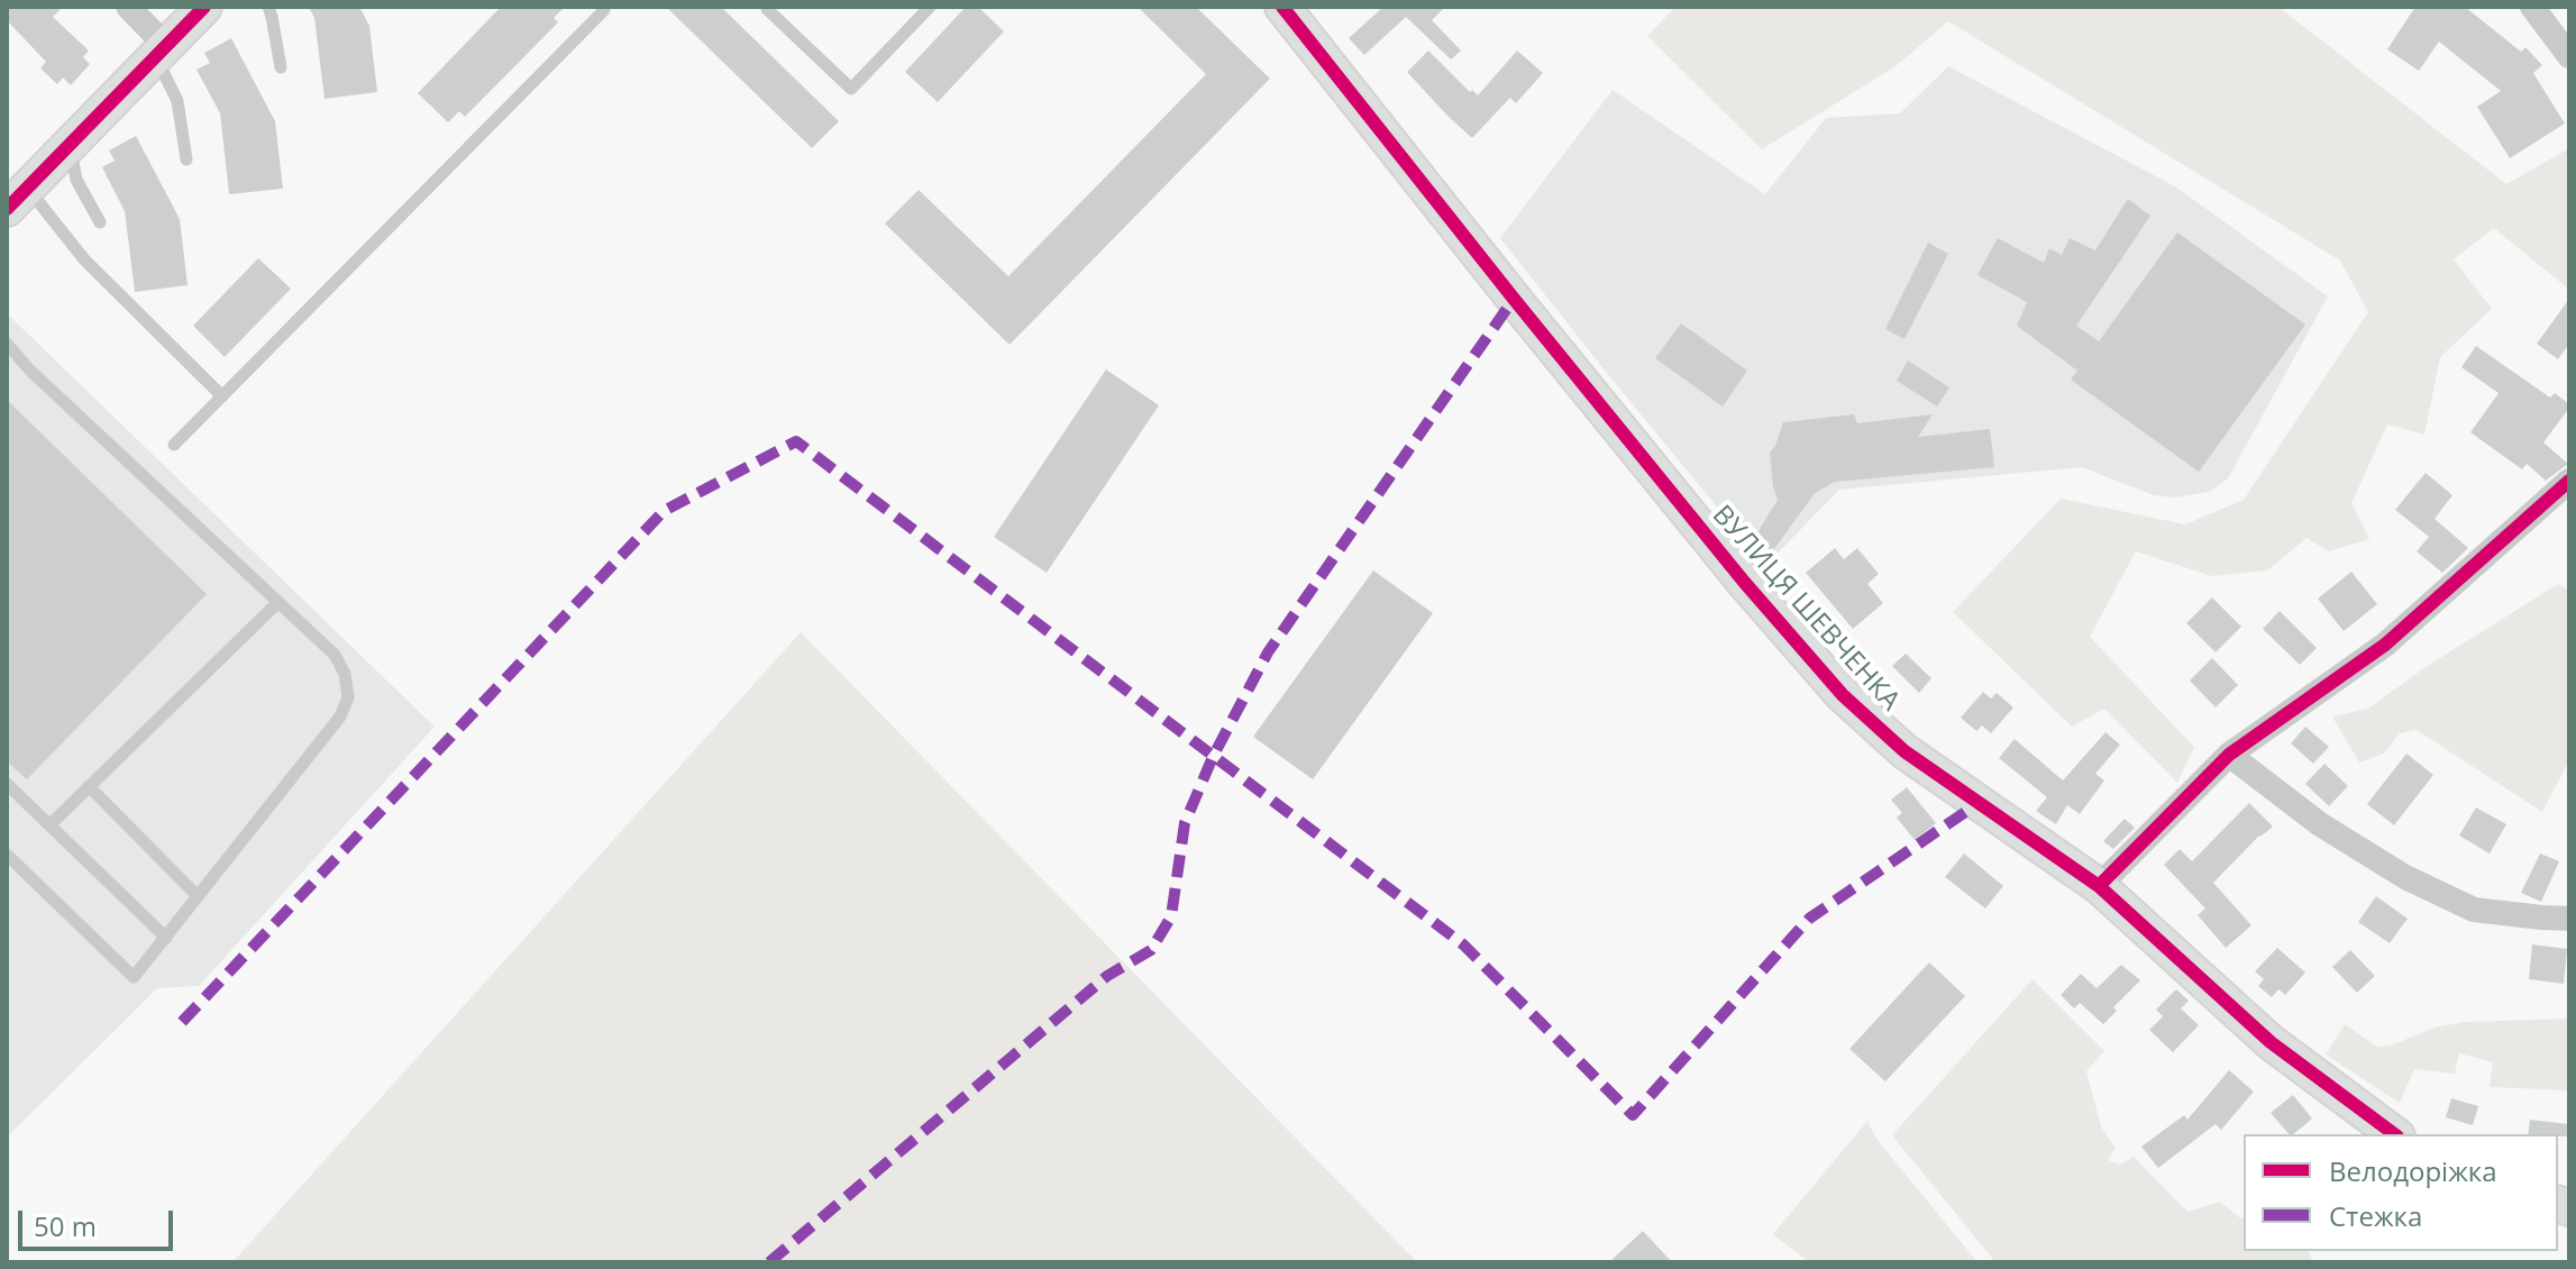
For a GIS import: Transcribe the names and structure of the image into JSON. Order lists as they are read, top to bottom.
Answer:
{
  "streets": {
    "street": ["ВУЛИЦЯ ШЕВЧЕНКА"]
  },
  "legend": ["Велодоріжка", "Стежка"],
  "scale_bar": "50 m"
}
